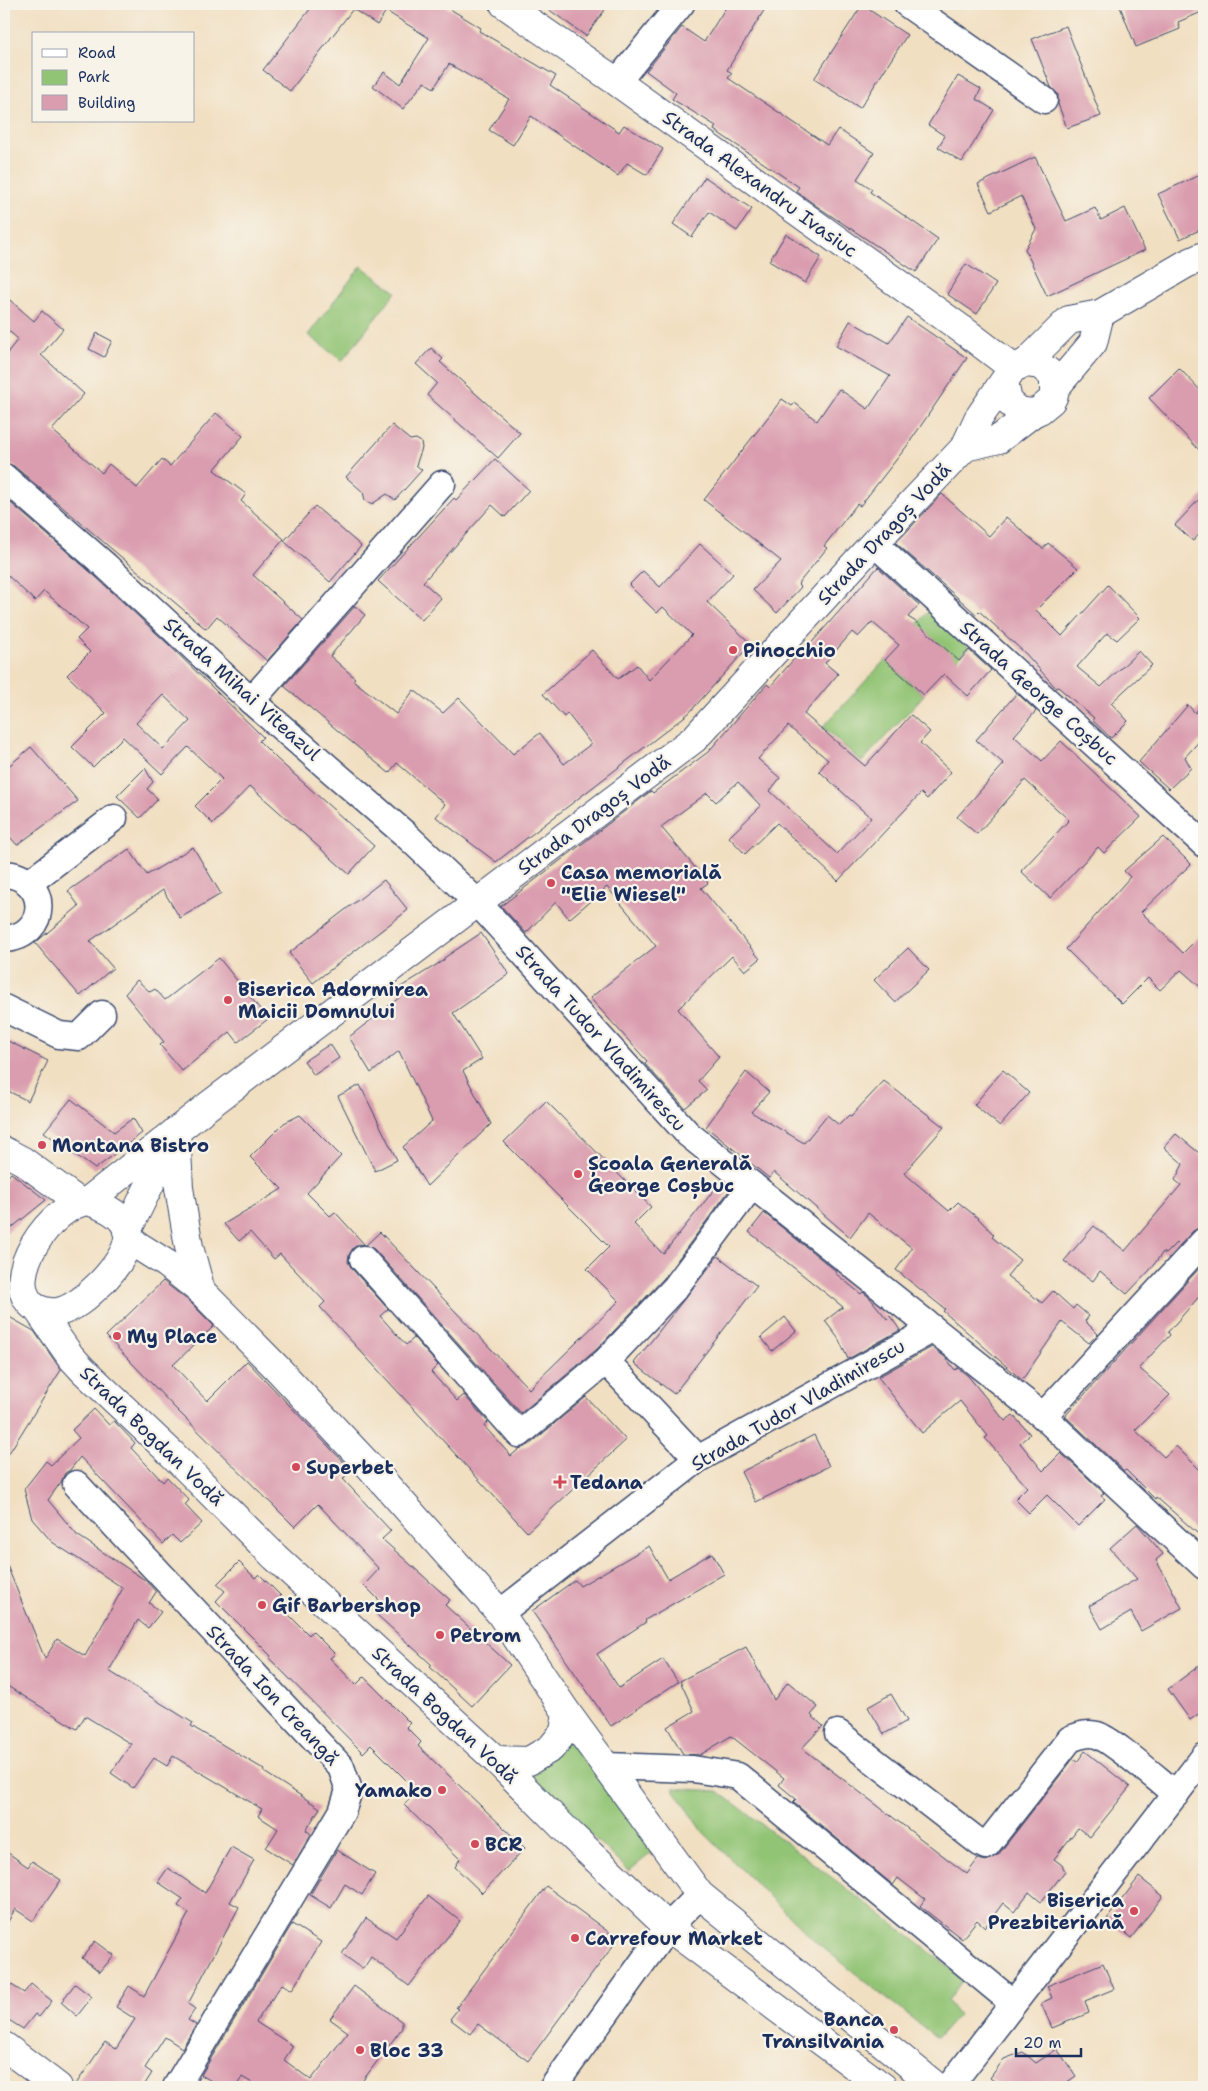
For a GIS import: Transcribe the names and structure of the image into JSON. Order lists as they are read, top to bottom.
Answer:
{
  "streets": {
    "main road": ["Strada Alexandru Ivasiuc", "Strada Dragoș Vodă", "Strada Bogdan Vodă"],
    "street": [
      "Strada Mihai Viteazul",
      "Strada George Coșbuc",
      "Strada Tudor Vladimirescu",
      "Strada Ion Creangă"
    ]
  },
  "crossings": [
    ["Strada Alexandru Ivasiuc", "Strada Dragoș Vodă"],
    ["Strada Dragoș Vodă", "Strada Mihai Viteazul"],
    ["Strada Dragoș Vodă", "Strada George Coșbuc"],
    ["Strada Dragoș Vodă", "Strada Tudor Vladimirescu"],
    ["Strada Dragoș Vodă", "Strada Bogdan Vodă"],
    ["Strada Mihai Viteazul", "Strada Tudor Vladimirescu"]
  ],
  "places": {
    "other": [
      "Pinocchio",
      "Casa memorială \"Elie Wiesel\"",
      "Biserica Adormirea Maicii Domnului",
      "Montana Bistro",
      "Școala Generală George Coșbuc",
      "My Place",
      "Superbet",
      "Gif Barbershop",
      "Petrom",
      "Yamako",
      "BCR",
      "Biserica Prezbiteriană",
      "Carrefour Market",
      "Banca Transilvania",
      "Bloc 33"
    ],
    "health": ["Tedana"]
  },
  "legend": ["Road", "Park", "Building"],
  "scale_bar": "20 m"
}
